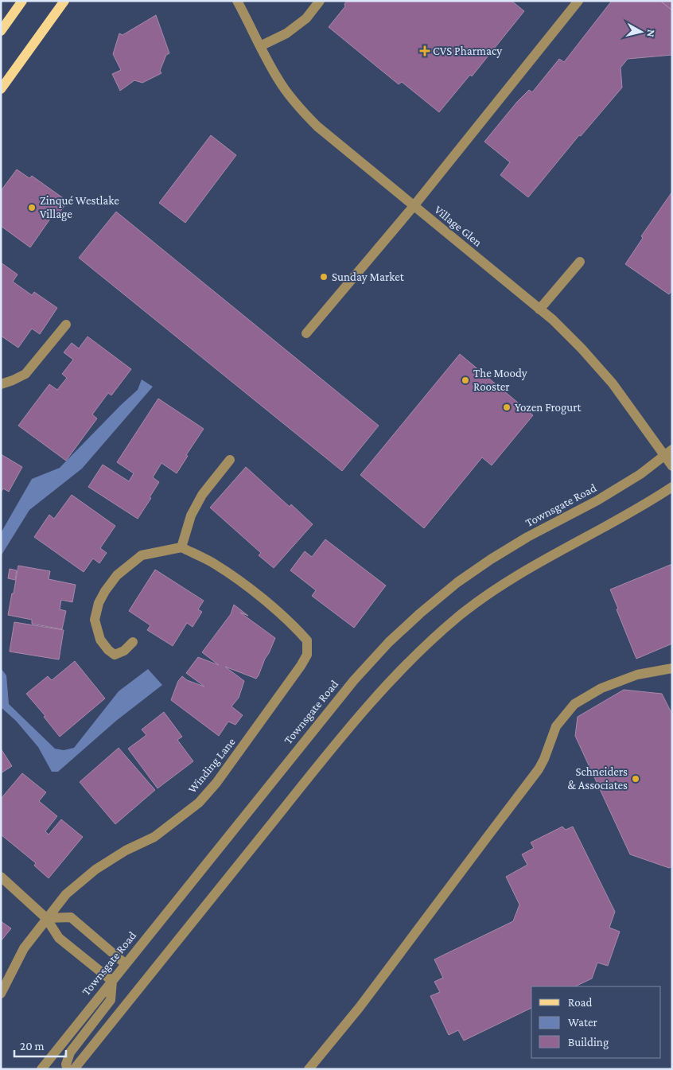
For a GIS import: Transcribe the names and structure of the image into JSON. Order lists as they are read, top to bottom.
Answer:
{
  "streets": {
    "street": ["Village Glen", "Townsgate Road", "Winding Lane"]
  },
  "crossings": [
    ["Village Glen", "Townsgate Road"]
  ],
  "places": {
    "health": ["CVS Pharmacy"],
    "other": [
      "Zinqué Westlake Village",
      "Sunday Market",
      "The Moody Rooster",
      "Yozen Frogurt",
      "Schneiders & Associates"
    ]
  },
  "legend": ["Road", "Water", "Building"],
  "scale_bar": "20 m",
  "north": "right"
}
